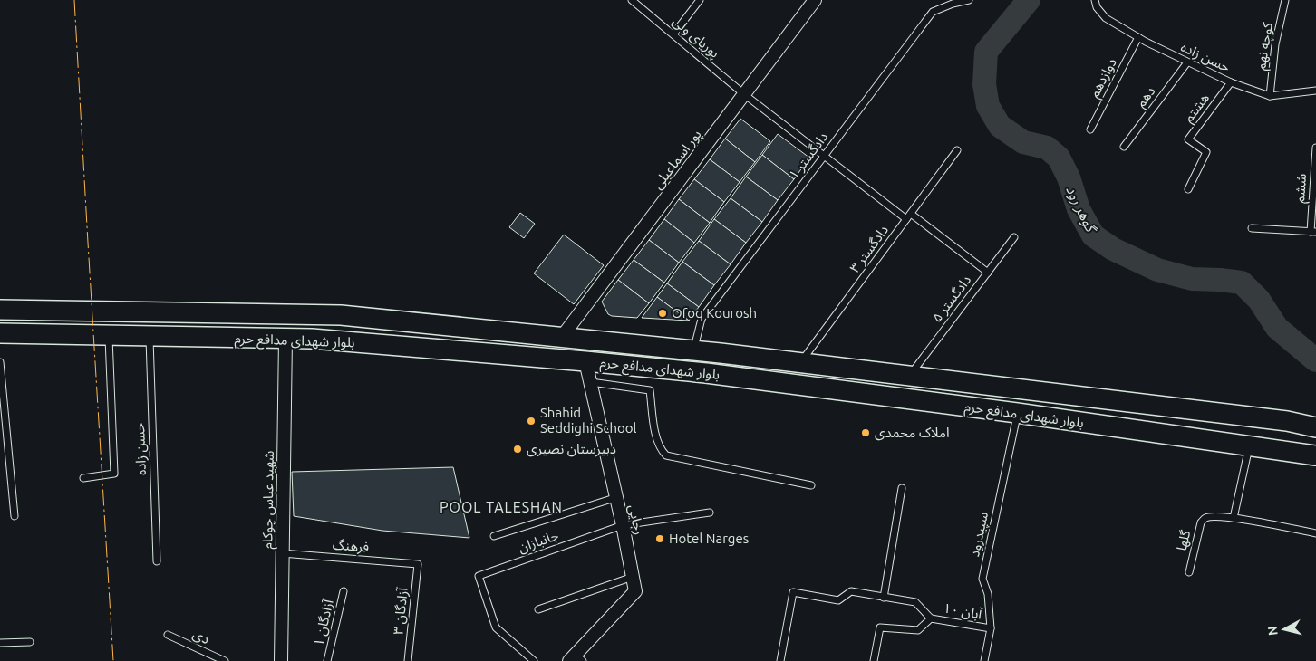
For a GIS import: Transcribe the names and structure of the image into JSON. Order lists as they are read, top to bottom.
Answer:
{
  "streets": {
    "main road": ["بلوار شهدای مدافع حرم"],
    "street": ["پور اسماعیلی", "شهید عباس چوکام", "رجایی"],
    "lane": [
      "پوریای ولی",
      "کوچه نهم",
      "حسن زاده",
      "دوازدهم",
      "دهم",
      "هشتم",
      "دادگستر ۱",
      "ششم",
      "دادگستر ۳",
      "دادگستر ۵",
      "سپیدرود",
      "گلها",
      "جانبازان",
      "فرهنگ",
      "آزادگان ۳",
      "آبان ۱۰",
      "آزادگان ۱",
      "دی"
    ]
  },
  "crossings": [
    ["پوریای ولی", "دادگستر ۱"],
    ["پوریای ولی", "پور اسماعیلی"],
    ["پوریای ولی", "دادگستر ۳"],
    ["کوچه نهم", "حسن زاده"],
    ["حسن زاده", "دوازدهم"],
    ["حسن زاده", "دهم"],
    ["حسن زاده", "هشتم"],
    ["حسن زاده", "بلوار شهدای مدافع حرم"],
    ["دادگستر ۱", "بلوار شهدای مدافع حرم"],
    ["پور اسماعیلی", "بلوار شهدای مدافع حرم"],
    ["دادگستر ۳", "بلوار شهدای مدافع حرم"],
    ["دادگستر ۵", "بلوار شهدای مدافع حرم"],
    ["بلوار شهدای مدافع حرم", "شهید عباس چوکام"],
    ["بلوار شهدای مدافع حرم", "رجایی"],
    ["بلوار شهدای مدافع حرم", "سپیدرود"],
    ["شهید عباس چوکام", "فرهنگ"],
    ["رجایی", "جانبازان"],
    ["سپیدرود", "آبان ۱۰"],
    ["فرهنگ", "آزادگان ۳"]
  ],
  "districts": ["POOL TALESHAN"],
  "water": ["گوهر رود"],
  "places": [
    "Ofoq Kourosh",
    "Shahid Seddighi School",
    "املاک محمدی",
    "دبیرستان نصیری",
    "Hotel Narges"
  ],
  "north": "left"
}
